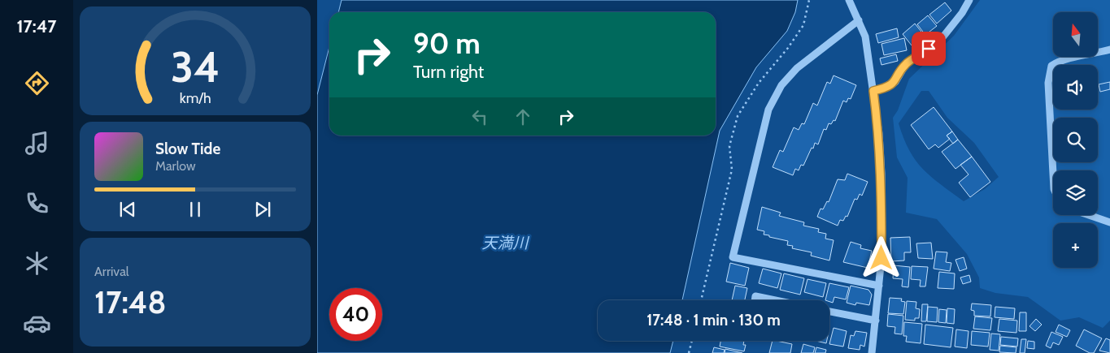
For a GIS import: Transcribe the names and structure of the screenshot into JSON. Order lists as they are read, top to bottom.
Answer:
{
  "water": ["天満川"],
  "north": "top",
  "page": {
    "tabs": "17:47",
    "map_buttons": "+",
    "turn": ["90 m", "Turn right"],
    "song": ["Slow Tide", "Marlow"],
    "tile": ["Arrival", "17:48"],
    "limit": "40",
    "trip": "17:48 · 1 min · 130 m",
    "gauge": ["34", "km/h"]
  }
}
